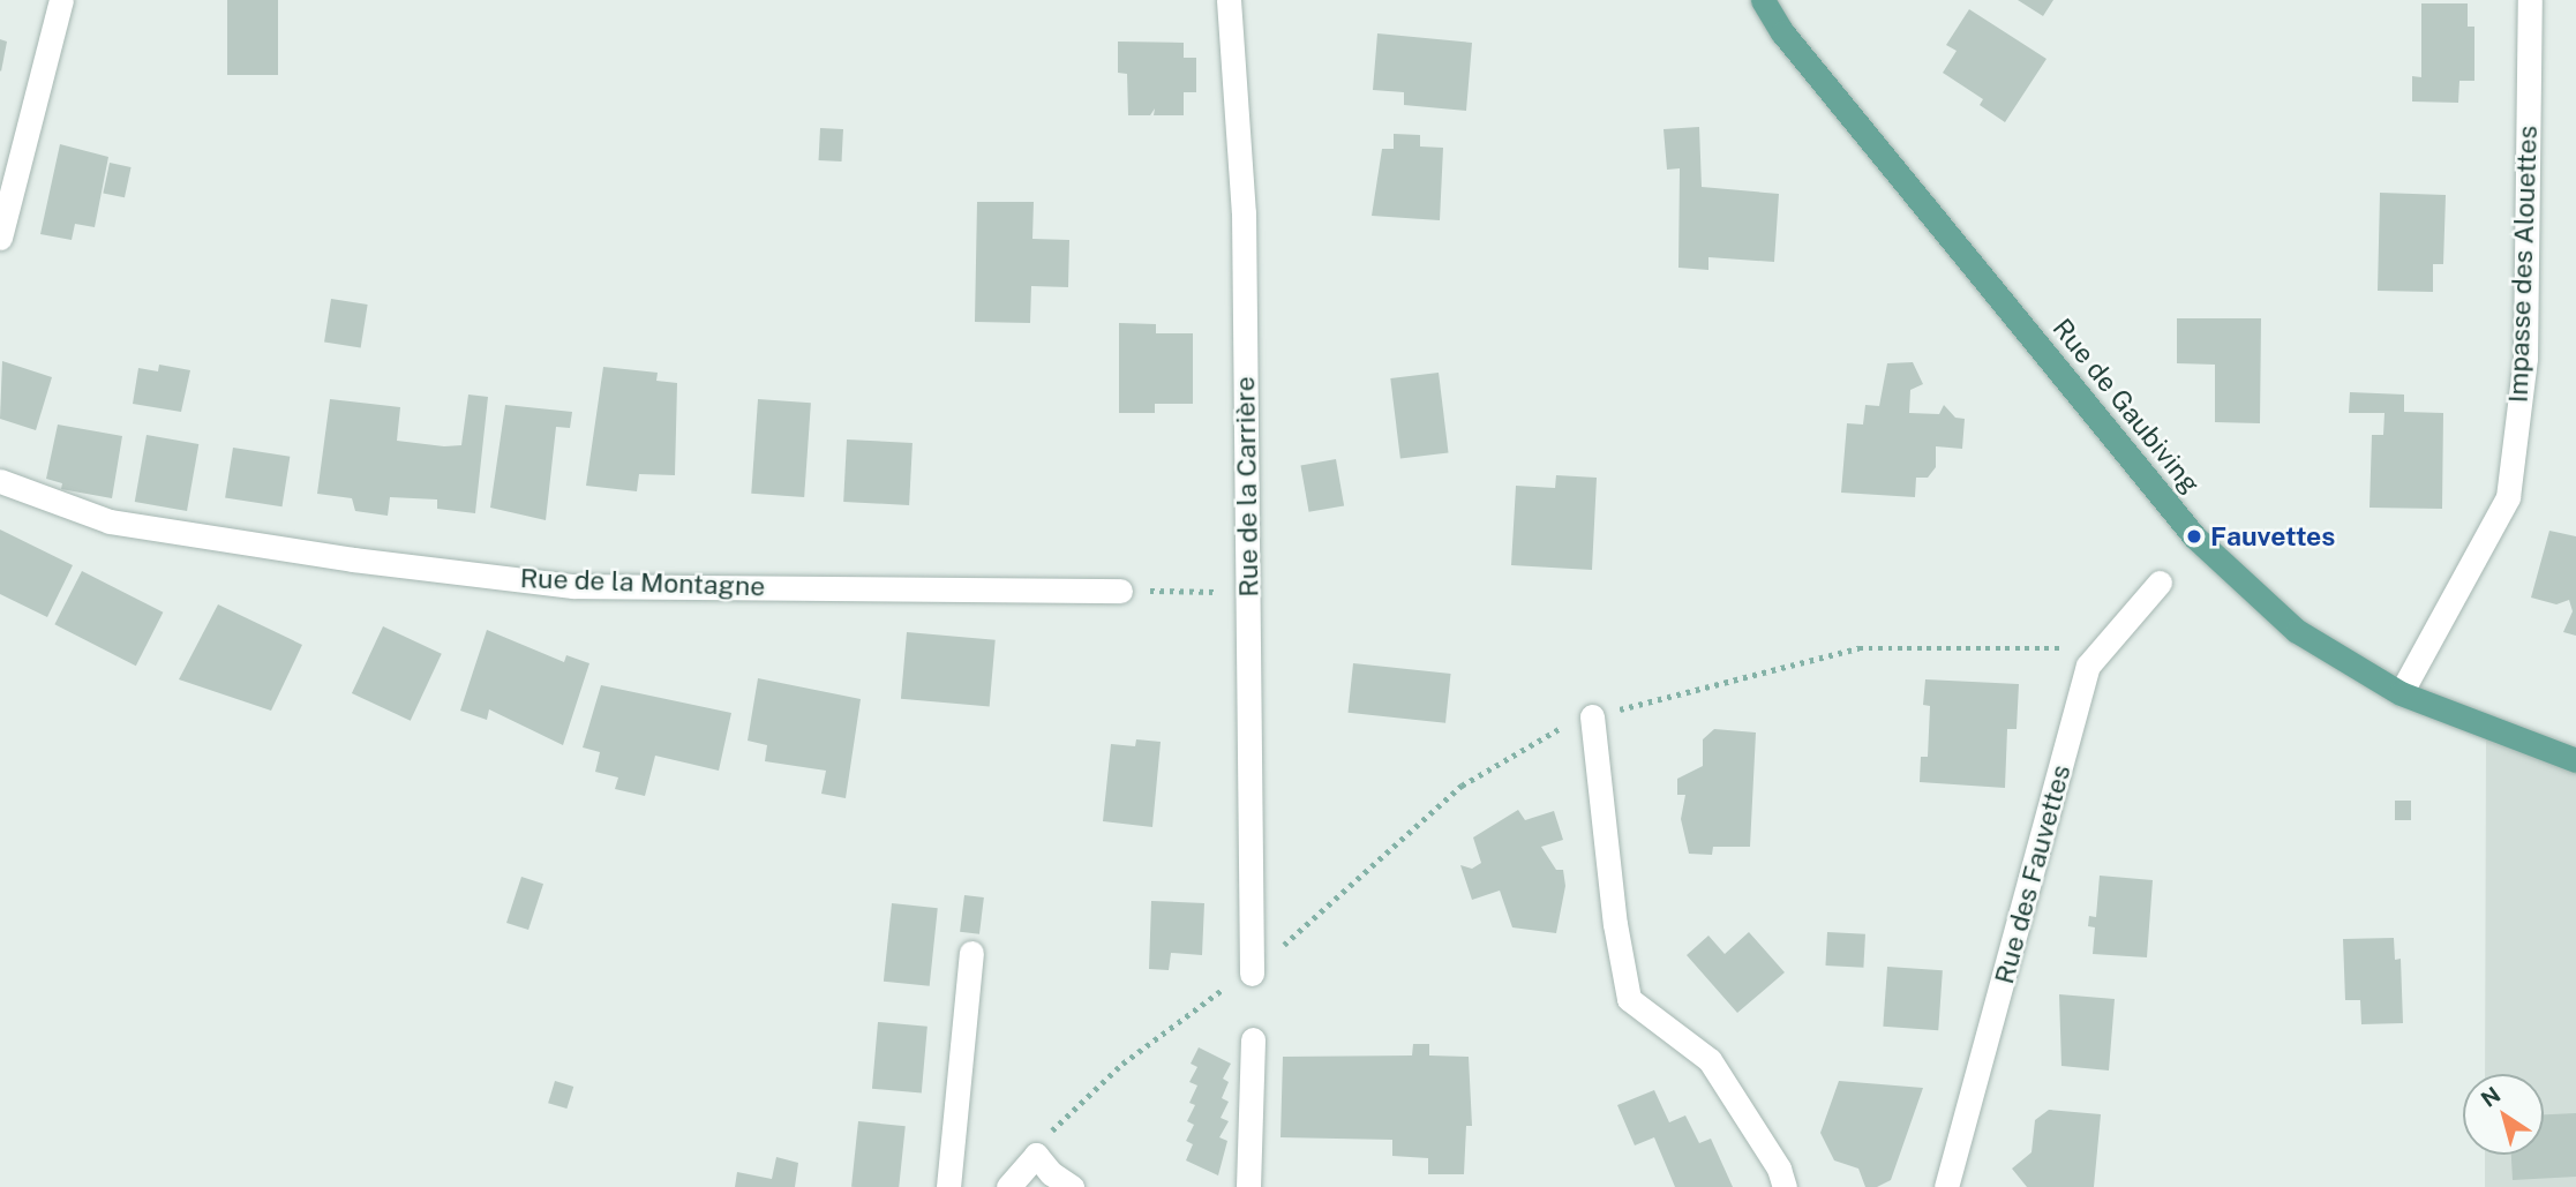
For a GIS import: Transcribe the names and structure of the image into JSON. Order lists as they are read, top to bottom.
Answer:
{
  "streets": {
    "main road": ["Rue de Gaubiving"],
    "street": [
      "Impasse des Alouettes",
      "Rue de la Carrière",
      "Rue de la Montagne",
      "Rue des Fauvettes"
    ]
  },
  "crossings": [
    ["Impasse des Alouettes", "Rue de Gaubiving"]
  ],
  "places": ["Fauvettes"],
  "north": "top left"
}
